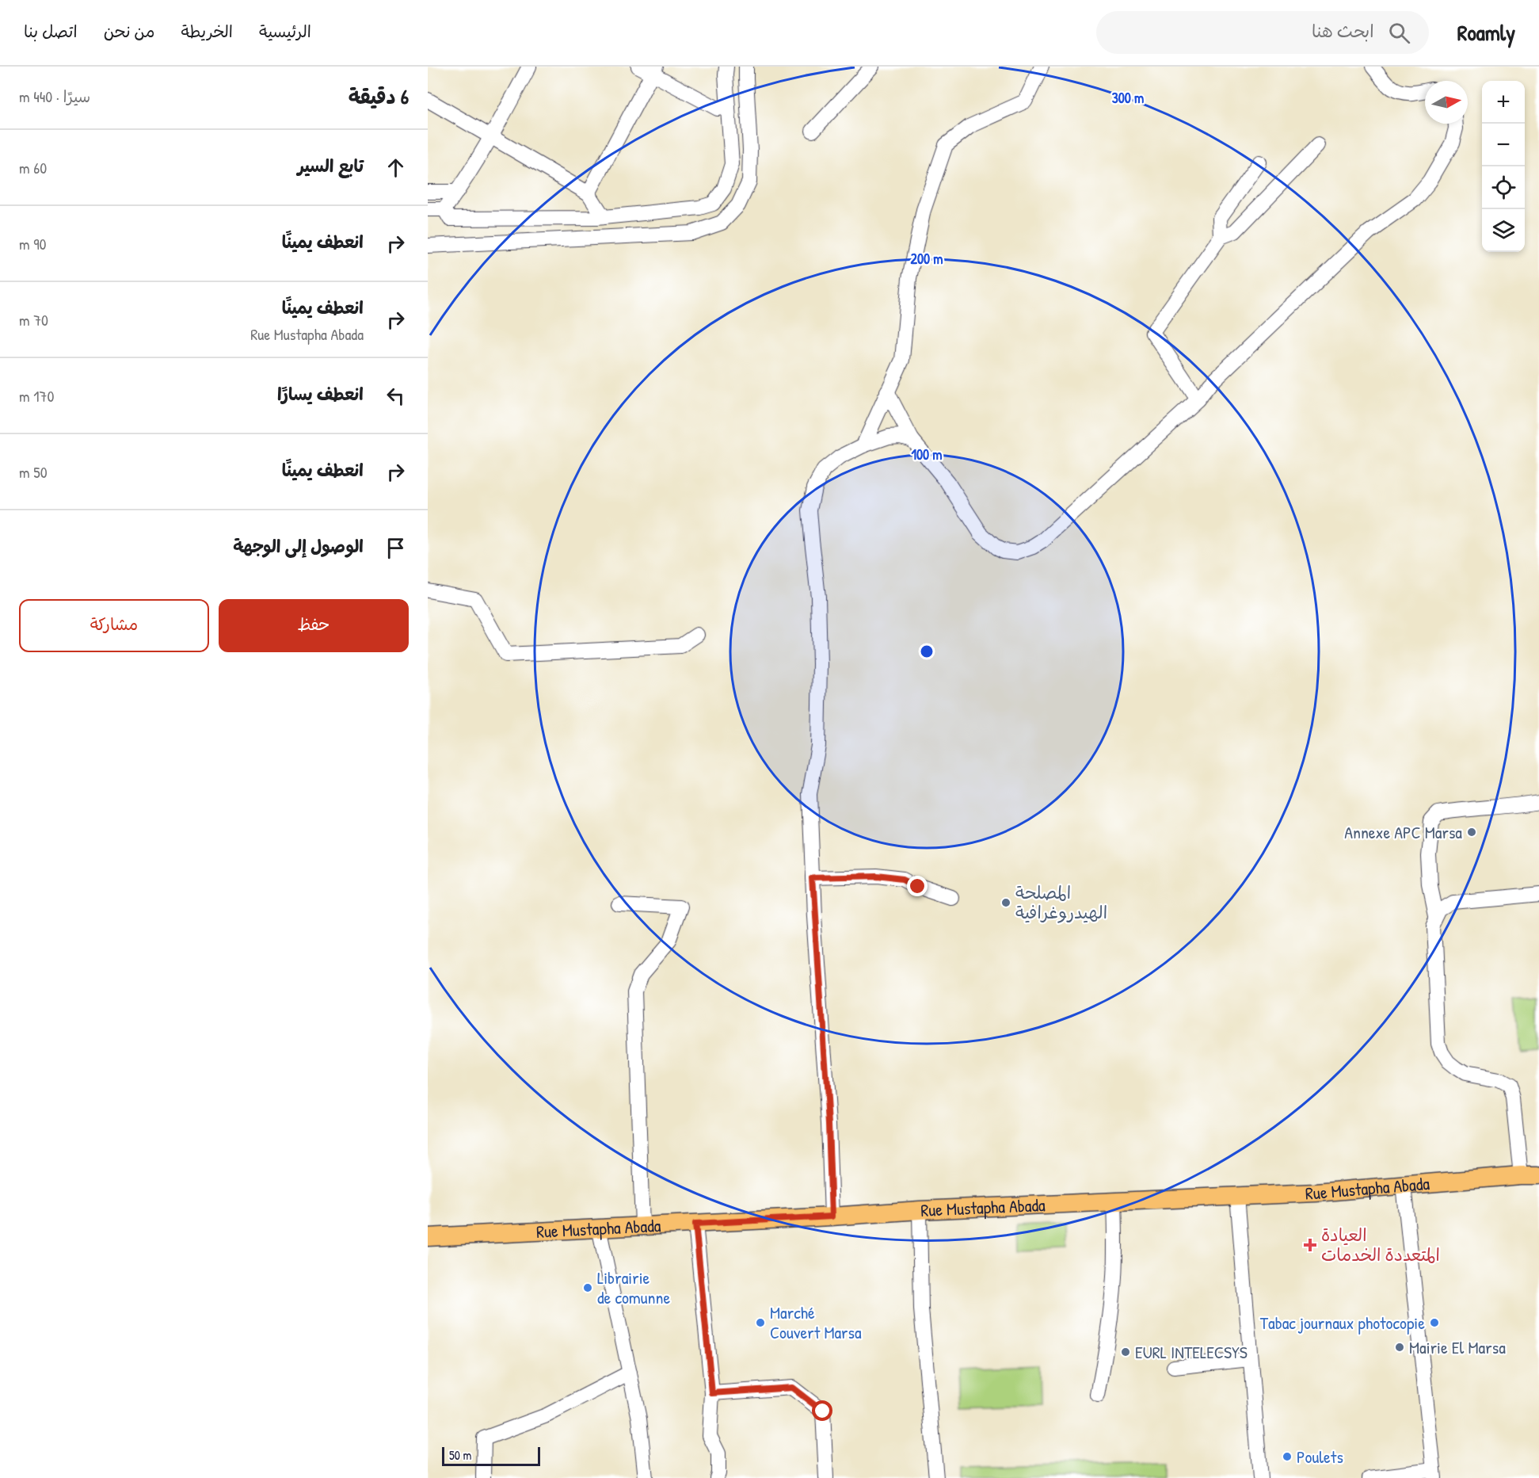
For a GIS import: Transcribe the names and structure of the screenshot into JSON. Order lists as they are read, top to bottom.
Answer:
{
  "streets": {
    "main road": ["Rue Mustapha Abada"]
  },
  "places": {
    "other": [
      "Annexe APC Marsa",
      "المصلحة الهيدروغرافية",
      "Librairie de comunne",
      "Marché Couvert Marsa",
      "Tabac journaux photocopie",
      "Mairie El Marsa",
      "EURL INTELECSYS",
      "Poulets"
    ],
    "health": ["العيادة المتعددة الخدمات"]
  },
  "scale_bar": "50 m",
  "north": "right",
  "page": {
    "header": "Roamly",
    "search": "ابحث هنا",
    "nav": [
      "الرئيسية",
      "الخريطة",
      "من نحن",
      "اتصل بنا"
    ],
    "heading": ["6 دقيقة", "سيرًا · 440 m"],
    "map_buttons": ["+", "−"],
    "list": [
      ["تابع السير", "60 m"],
      ["انعطف يمينًا", "90 m"],
      ["انعطف يمينًا", "Rue Mustapha Abada", "70 m"],
      ["انعطف يسارًا", "170 m"],
      ["انعطف يمينًا", "50 m"],
      "الوصول إلى الوجهة"
    ],
    "buttons": ["حفظ", "مشاركة"],
    "scale": "50 m"
  },
  "rings": ["300 m", "200 m", "100 m"]
}
